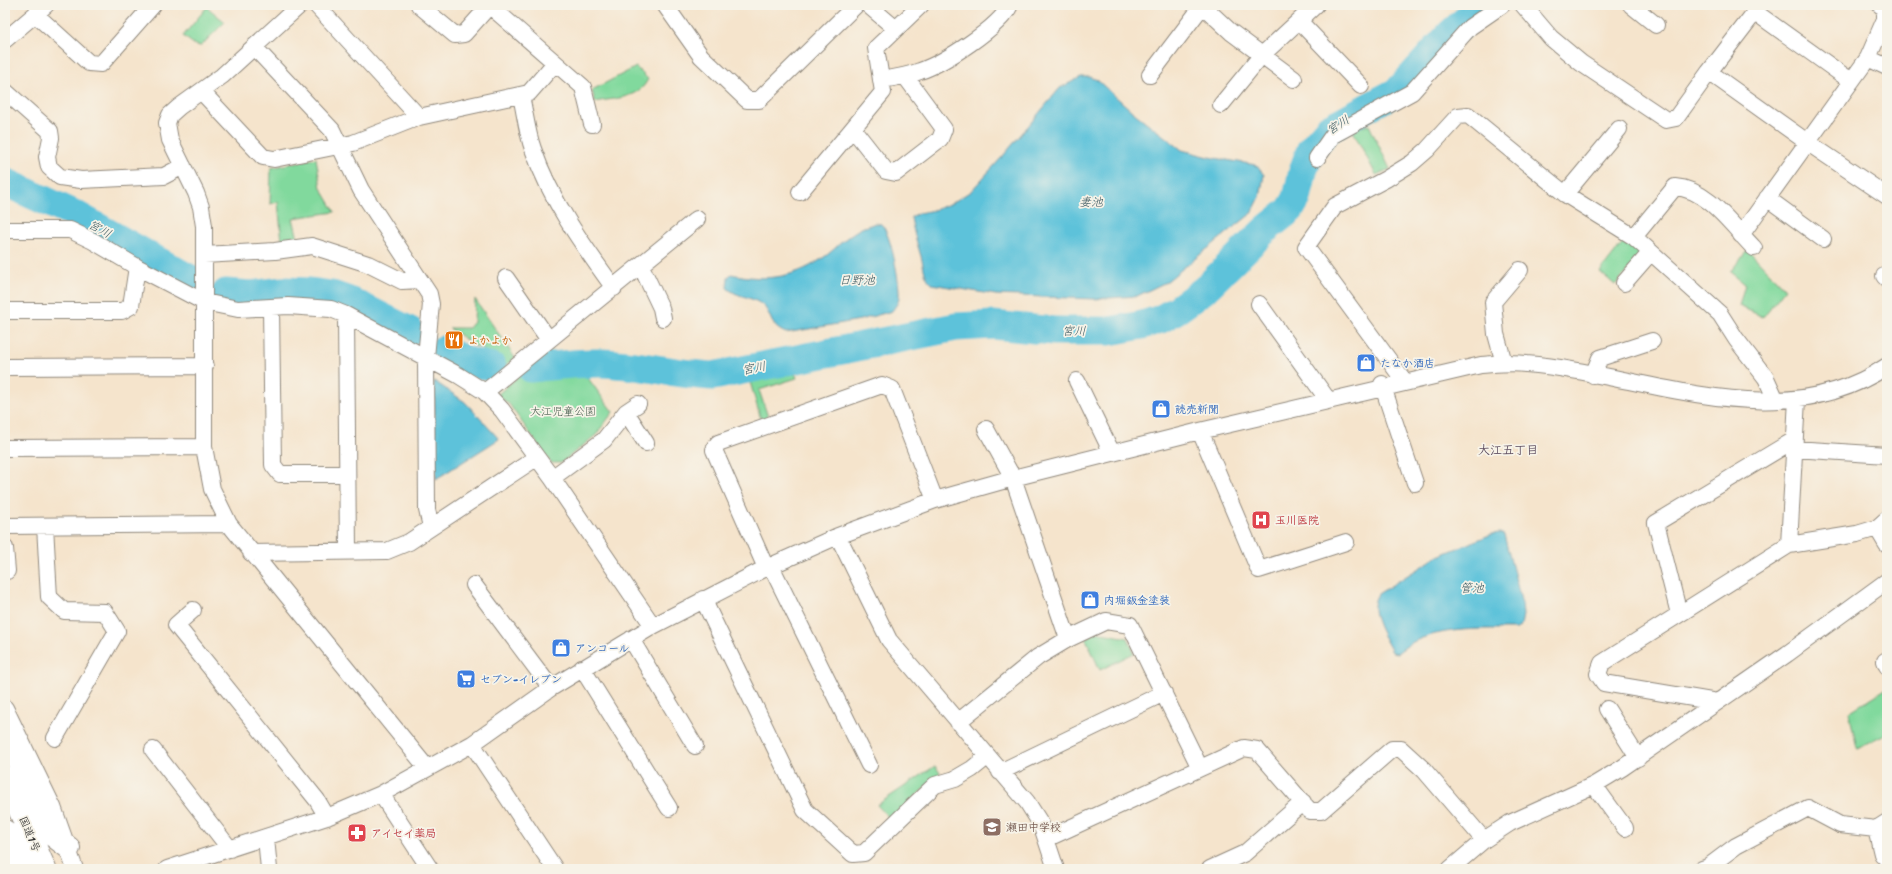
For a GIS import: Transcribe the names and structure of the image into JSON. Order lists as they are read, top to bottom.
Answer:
{
  "streets": {
    "highway": ["国道1号"]
  },
  "districts": ["大江五丁目"],
  "water": [
    "宮川",
    "妻池",
    "日野池",
    "管池"
  ],
  "parks": ["大江児童公園"],
  "places": {
    "restaurant": ["よかよか"],
    "shop": [
      "たなか酒店",
      "読売新聞",
      "内堀鈑金塗装",
      "アンコール"
    ],
    "hospital": ["玉川医院"],
    "supermarket": ["セブン-イレブン"],
    "school or university": ["瀬田中学校"],
    "pharmacy": ["アイセイ薬局"]
  }
}
